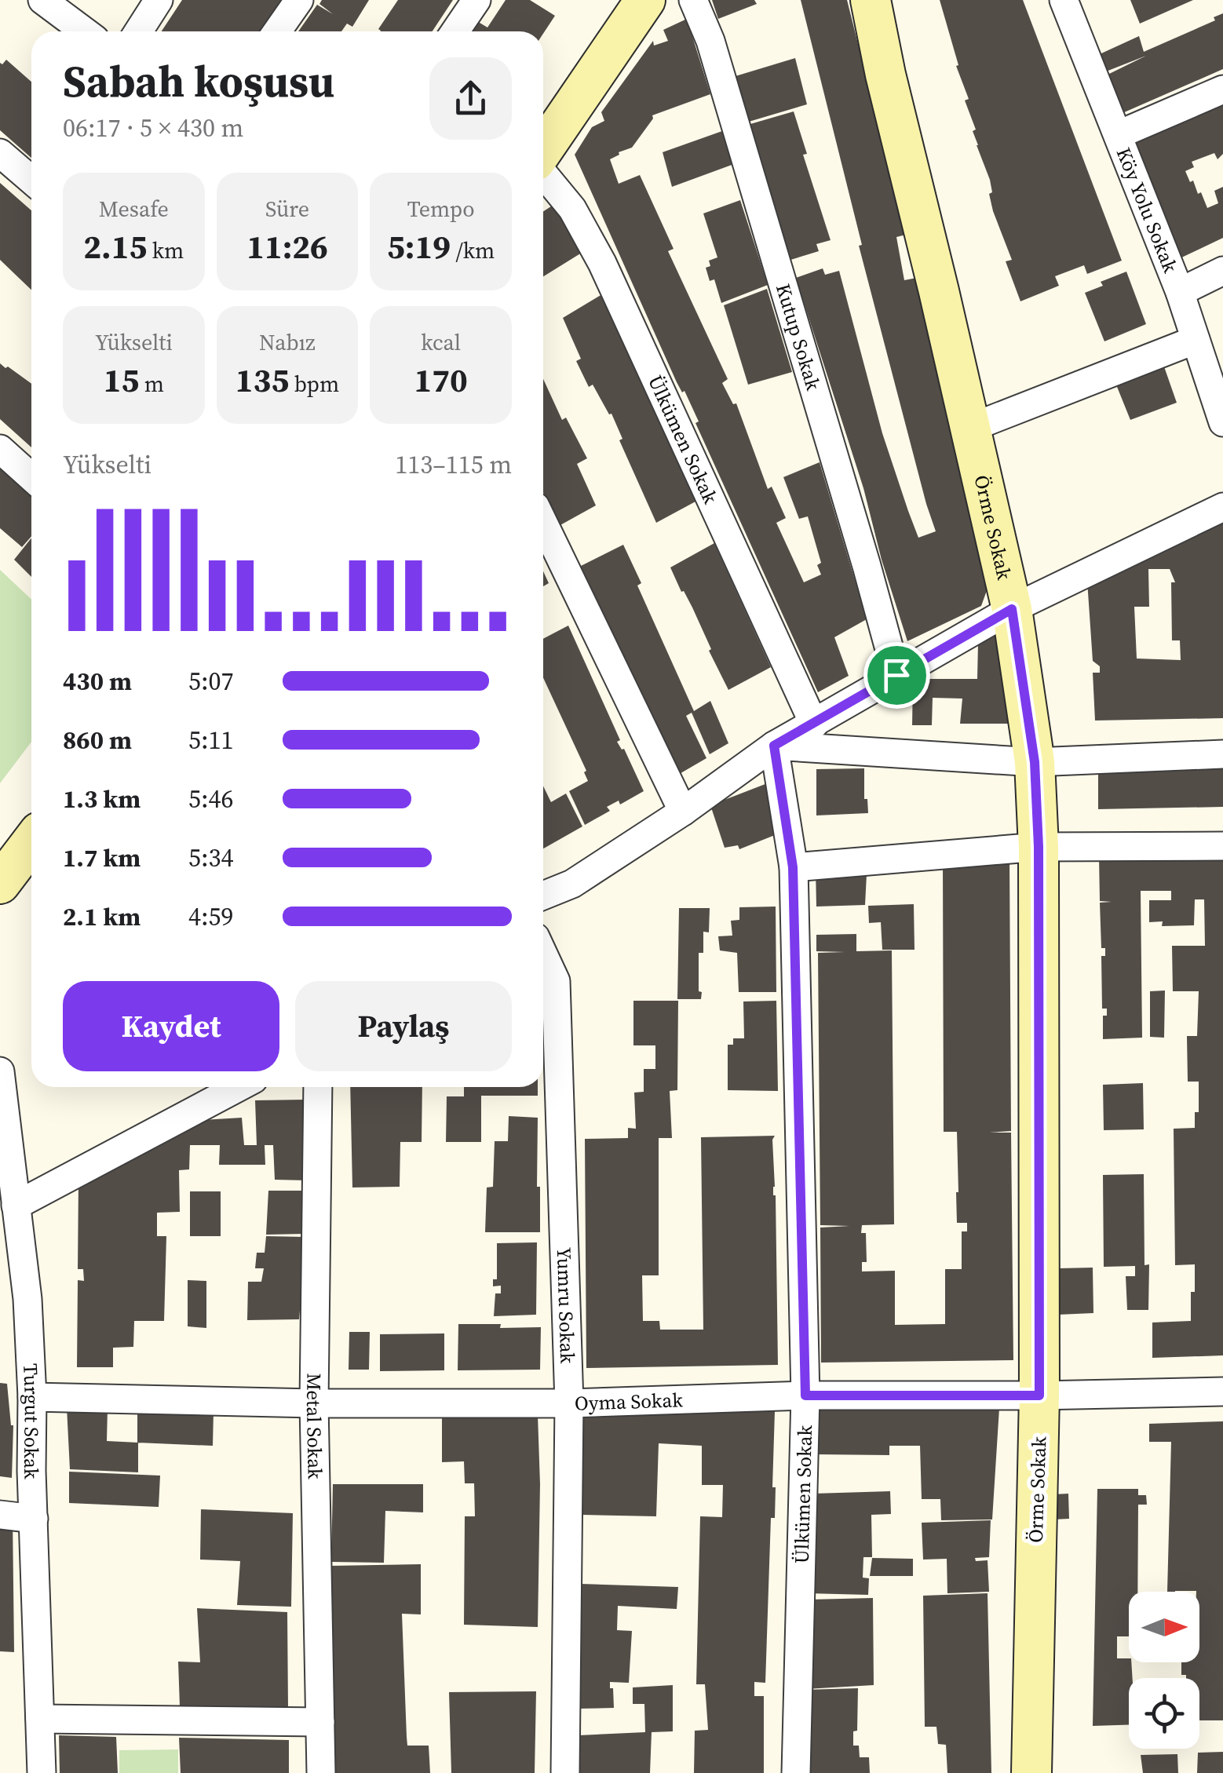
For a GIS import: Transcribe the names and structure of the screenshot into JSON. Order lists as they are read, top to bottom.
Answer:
{
  "streets": {
    "main road": ["Örme Sokak"],
    "street": [
      "Köy Yolu Sokak",
      "Kutup Sokak",
      "Ülkümen Sokak",
      "Yumru Sokak",
      "Oyma Sokak",
      "Turgut Sokak",
      "Metal Sokak"
    ]
  },
  "crossings": [
    ["Ülkümen Sokak", "Oyma Sokak"],
    ["Örme Sokak", "Oyma Sokak"],
    ["Yumru Sokak", "Oyma Sokak"],
    ["Oyma Sokak", "Turgut Sokak"],
    ["Oyma Sokak", "Metal Sokak"]
  ],
  "north": "right",
  "page": {
    "heading": ["Sabah koşusu", "06:17 · 5 × 430 m"],
    "stats": [
      ["Mesafe", "2.15 km"],
      ["Süre", "11:26"],
      ["Tempo", "5:19 /km"],
      ["Yükselti", "15 m"],
      ["Nabız", "135 bpm"],
      ["kcal", "170"]
    ],
    "chart": ["Yükselti", "113–115 m"],
    "list": [
      {
        "name": "430 m",
        "note": "5:07"
      },
      {
        "name": "860 m",
        "note": "5:11"
      },
      {
        "name": "1.3 km",
        "note": "5:46"
      },
      {
        "name": "1.7 km",
        "note": "5:34"
      },
      {
        "name": "2.1 km",
        "note": "4:59"
      }
    ],
    "buttons": ["Kaydet", "Paylaş"]
  }
}
